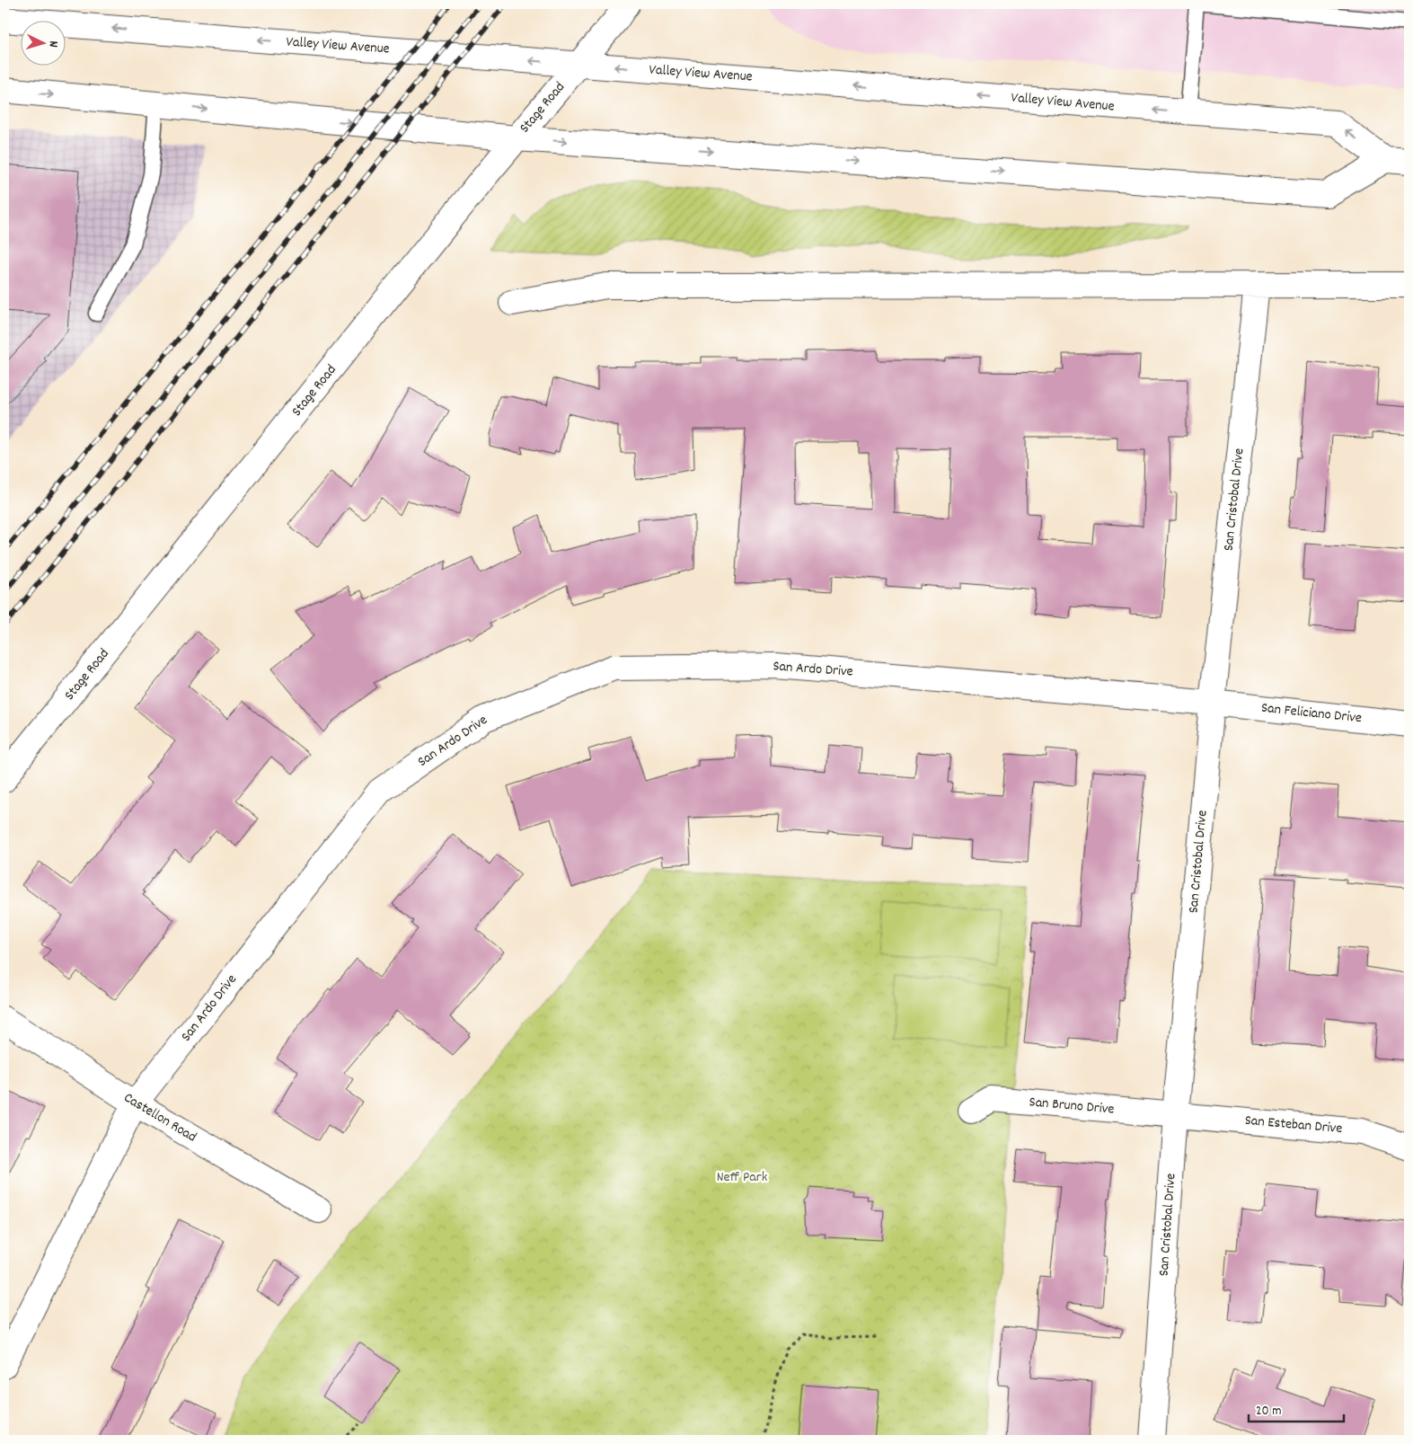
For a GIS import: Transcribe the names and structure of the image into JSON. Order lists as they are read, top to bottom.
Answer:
{
  "streets": {
    "street": [
      "Valley View Avenue",
      "Stage Road",
      "San Cristobal Drive",
      "San Ardo Drive",
      "San Feliciano Drive",
      "San Bruno Drive",
      "Castellon Road",
      "San Esteban Drive"
    ]
  },
  "crossings": [
    ["Valley View Avenue", "Stage Road"],
    ["San Cristobal Drive", "San Ardo Drive"],
    ["San Cristobal Drive", "San Feliciano Drive"],
    ["San Cristobal Drive", "San Bruno Drive"],
    ["San Cristobal Drive", "San Esteban Drive"],
    ["San Ardo Drive", "San Feliciano Drive"],
    ["San Ardo Drive", "Castellon Road"],
    ["San Bruno Drive", "San Esteban Drive"]
  ],
  "parks": ["Neff Park"],
  "scale_bar": "20 m",
  "north": "right"
}
